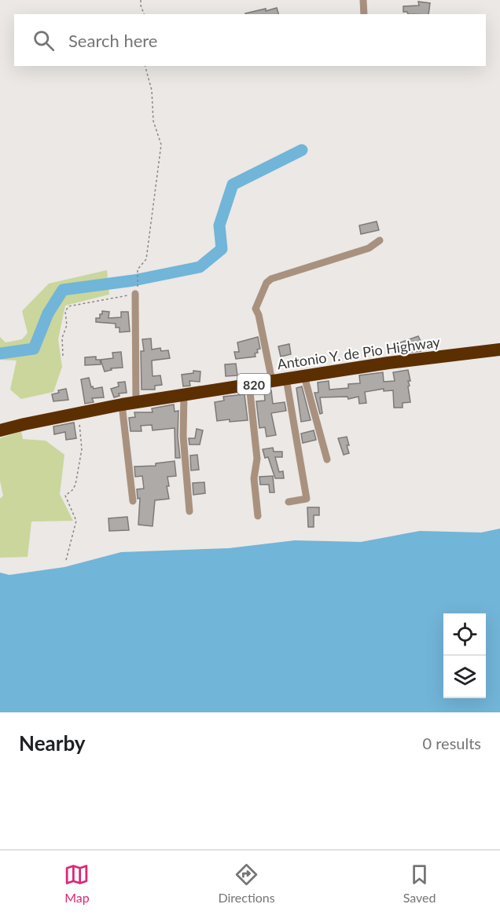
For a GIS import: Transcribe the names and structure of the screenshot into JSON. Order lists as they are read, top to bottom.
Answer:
{
  "streets": {
    "highway": ["Antonio Y. de Pio Highway", "820"]
  },
  "page": {
    "search": "Search here",
    "heading": ["Nearby", "0 results"],
    "nav": ["Map", "Directions", "Saved"]
  }
}
